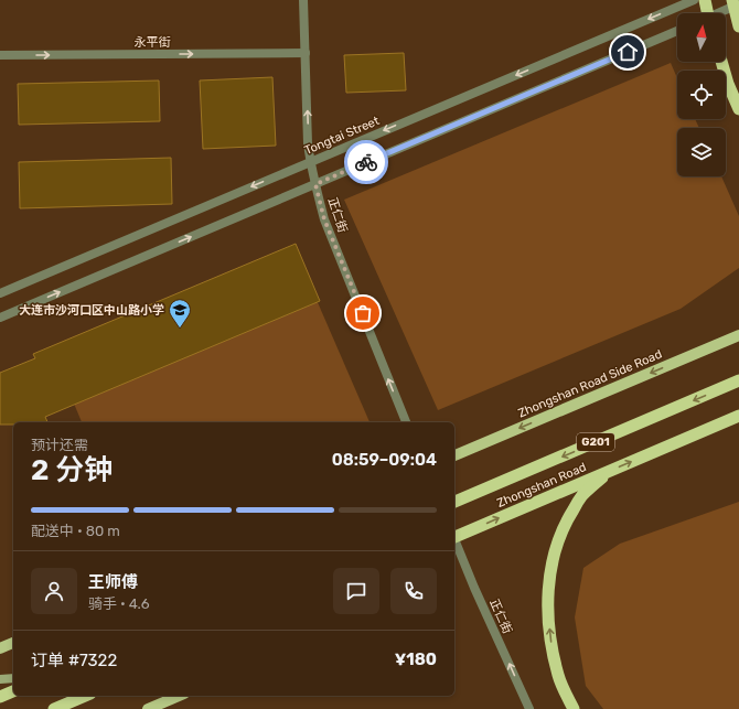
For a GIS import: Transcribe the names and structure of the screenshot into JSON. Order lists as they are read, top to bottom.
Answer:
{
  "streets": {
    "highway": ["G201", "Zhongshan Road"],
    "main road": ["Zhongshan Road Side Road"],
    "street": ["永平街", "Tongtai Street", "正仁街"]
  },
  "crossings": [
    ["永平街", "正仁街"],
    ["Tongtai Street", "正仁街"]
  ],
  "one_way": ["永平街", "正仁街", "Zhongshan Road Side Road"],
  "places": {
    "school or university": ["大连市沙河口区中山路小学"]
  },
  "north": "top",
  "page": {
    "heading": ["2 分钟", "预计还需", "08:59–09:04"],
    "panel": [
      "王师傅",
      "骑手 · 4.6",
      "订单 #7322",
      "¥180"
    ],
    "bar": "配送中 · 80 m"
  }
}
